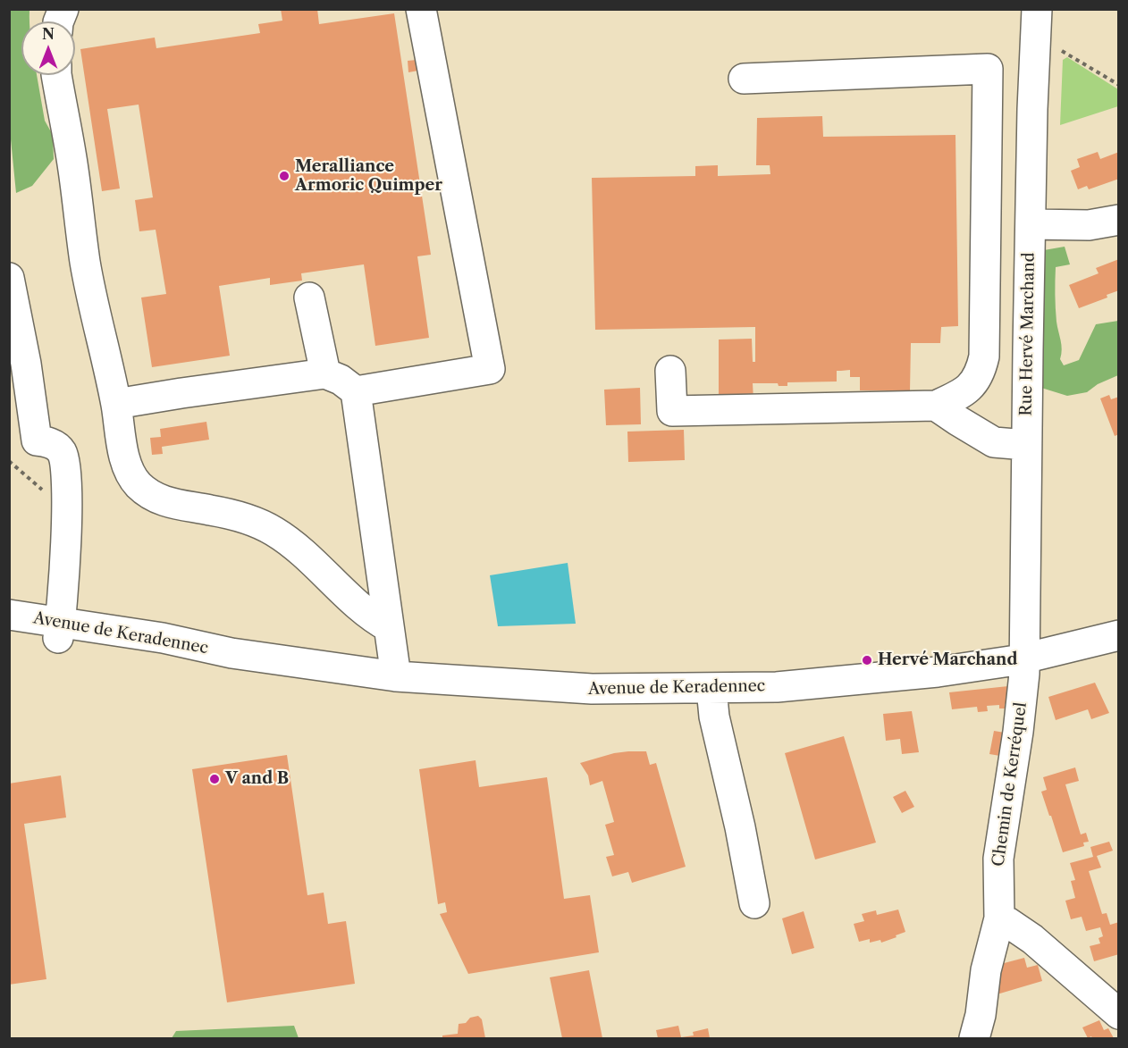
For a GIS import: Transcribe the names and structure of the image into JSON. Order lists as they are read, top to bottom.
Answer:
{
  "streets": {
    "street": ["Rue Hervé Marchand", "Avenue de Keradennec", "Chemin de Kerréquel"]
  },
  "crossings": [
    ["Rue Hervé Marchand", "Avenue de Keradennec"],
    ["Rue Hervé Marchand", "Chemin de Kerréquel"],
    ["Avenue de Keradennec", "Chemin de Kerréquel"]
  ],
  "places": ["Meralliance Armoric Quimper", "Hervé Marchand", "V and B"],
  "north": "top"
}
